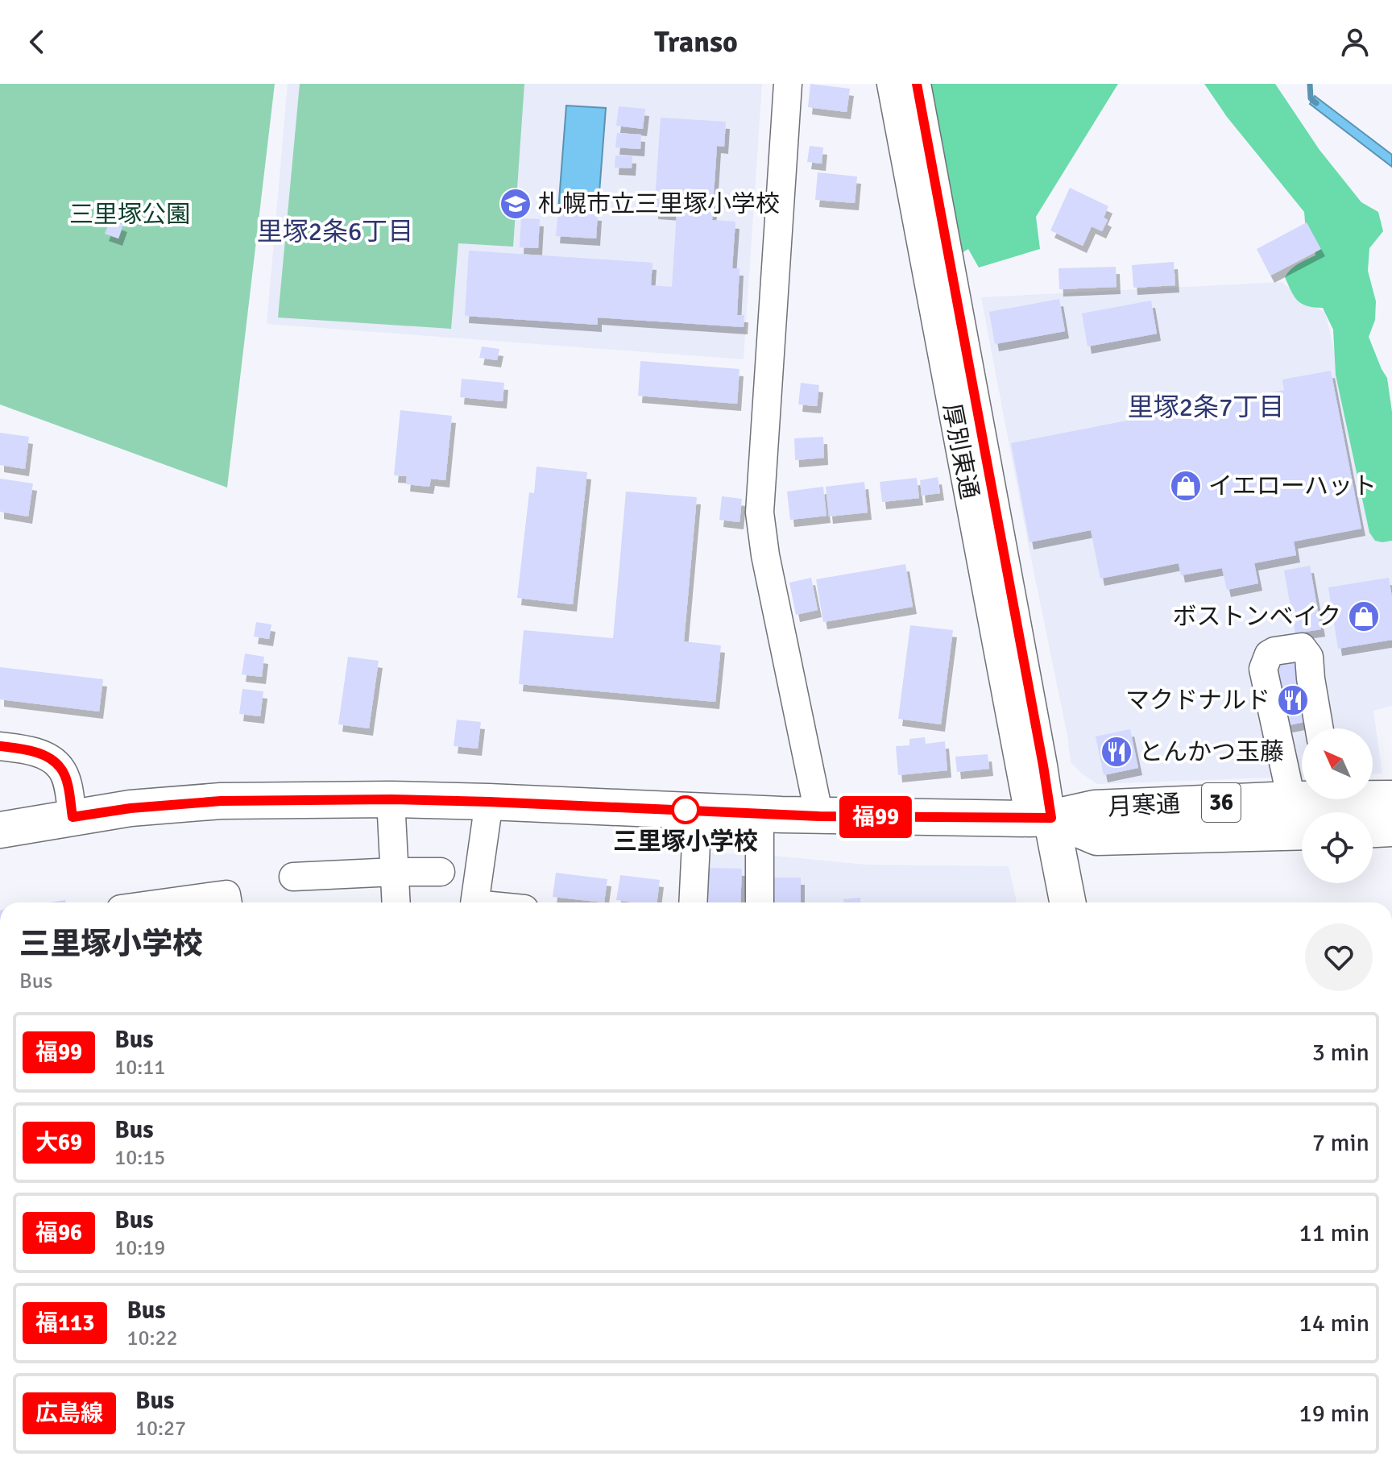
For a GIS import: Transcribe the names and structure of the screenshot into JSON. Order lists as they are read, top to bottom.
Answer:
{
  "streets": {
    "main road": ["36", "月寒通"],
    "street": ["厚別東通"]
  },
  "crossings": [
    ["厚別東通", "月寒通"]
  ],
  "districts": ["里塚2条6丁目", "里塚2条7丁目"],
  "parks": ["三里塚公園"],
  "places": {
    "school or university": ["札幌市立三里塚小学校"],
    "shop": ["イエローハット", "ボストンベイク"],
    "restaurant": ["マクドナルド", "とんかつ玉藤"],
    "other": ["三里塚小学校"]
  },
  "lines": ["bus line 福99"],
  "north": "top left",
  "page": {
    "header": "Transo",
    "on_map": "福99",
    "heading": ["三里塚小学校", "Bus"],
    "list": [
      {
        "mark": "福99",
        "name": "Bus",
        "note": "10:11",
        "value": "3 min"
      },
      {
        "mark": "大69",
        "name": "Bus",
        "note": "10:15",
        "value": "7 min"
      },
      {
        "mark": "福96",
        "name": "Bus",
        "note": "10:19",
        "value": "11 min"
      },
      {
        "mark": "福113",
        "name": "Bus",
        "note": "10:22",
        "value": "14 min"
      },
      {
        "mark": "広島線",
        "name": "Bus",
        "note": "10:27",
        "value": "19 min"
      }
    ]
  }
}
